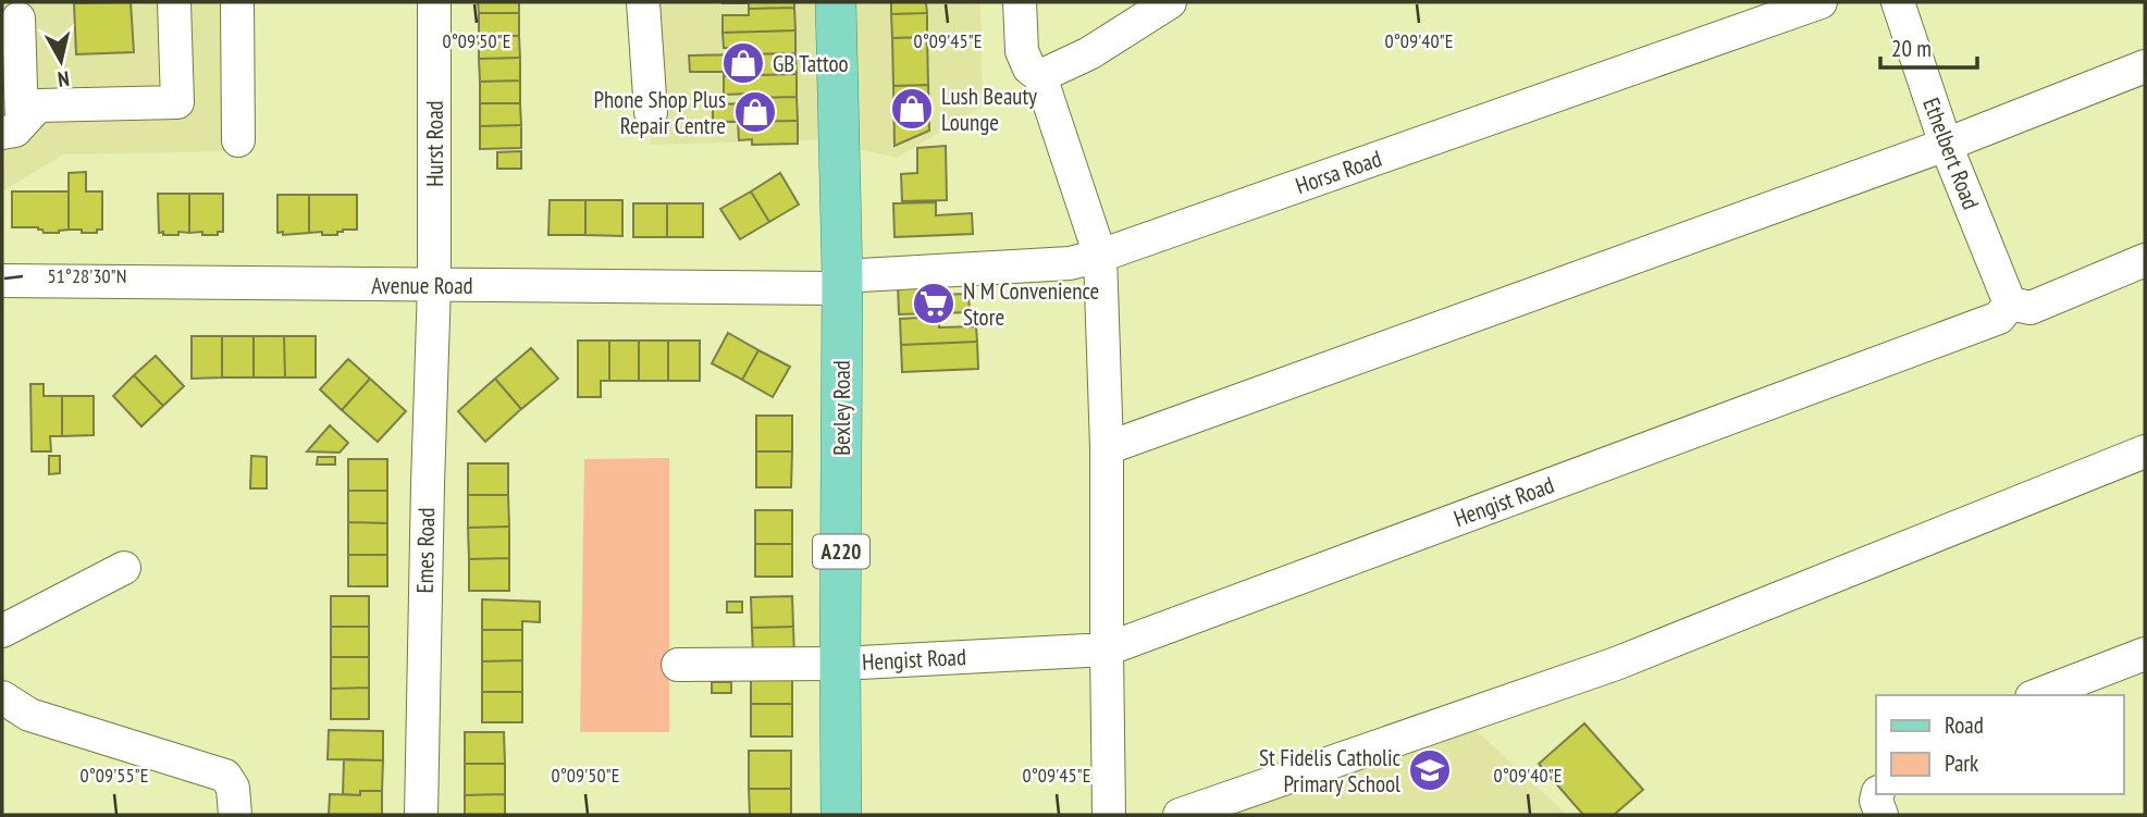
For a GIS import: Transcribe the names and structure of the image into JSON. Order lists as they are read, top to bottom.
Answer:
{
  "streets": {
    "main road": ["Bexley Road", "A220"],
    "street": [
      "Hurst Road",
      "Ethelbert Road",
      "Horsa Road",
      "Avenue Road",
      "Hengist Road",
      "Emes Road"
    ]
  },
  "crossings": [
    ["Hurst Road", "Avenue Road"],
    ["Hurst Road", "Emes Road"],
    ["Ethelbert Road", "Hengist Road"],
    ["Horsa Road", "Avenue Road"],
    ["Horsa Road", "Bexley Road"],
    ["Avenue Road", "Bexley Road"],
    ["Avenue Road", "Emes Road"],
    ["Bexley Road", "Hengist Road"]
  ],
  "places": {
    "shop": ["GB Tattoo", "Lush Beauty Lounge", "Phone Shop Plus Repair Centre"],
    "supermarket": ["N M Convenience Store"],
    "school or university": ["St Fidelis Catholic Primary School"]
  },
  "legend": ["Road", "Park"],
  "scale_bar": "20 m",
  "north": "bottom",
  "coordinates": [
    "0°09'50\"E",
    "0°09'45\"E",
    "0°09'40\"E",
    "51°28'30\"N",
    "0°09'55\"E"
  ]
}
